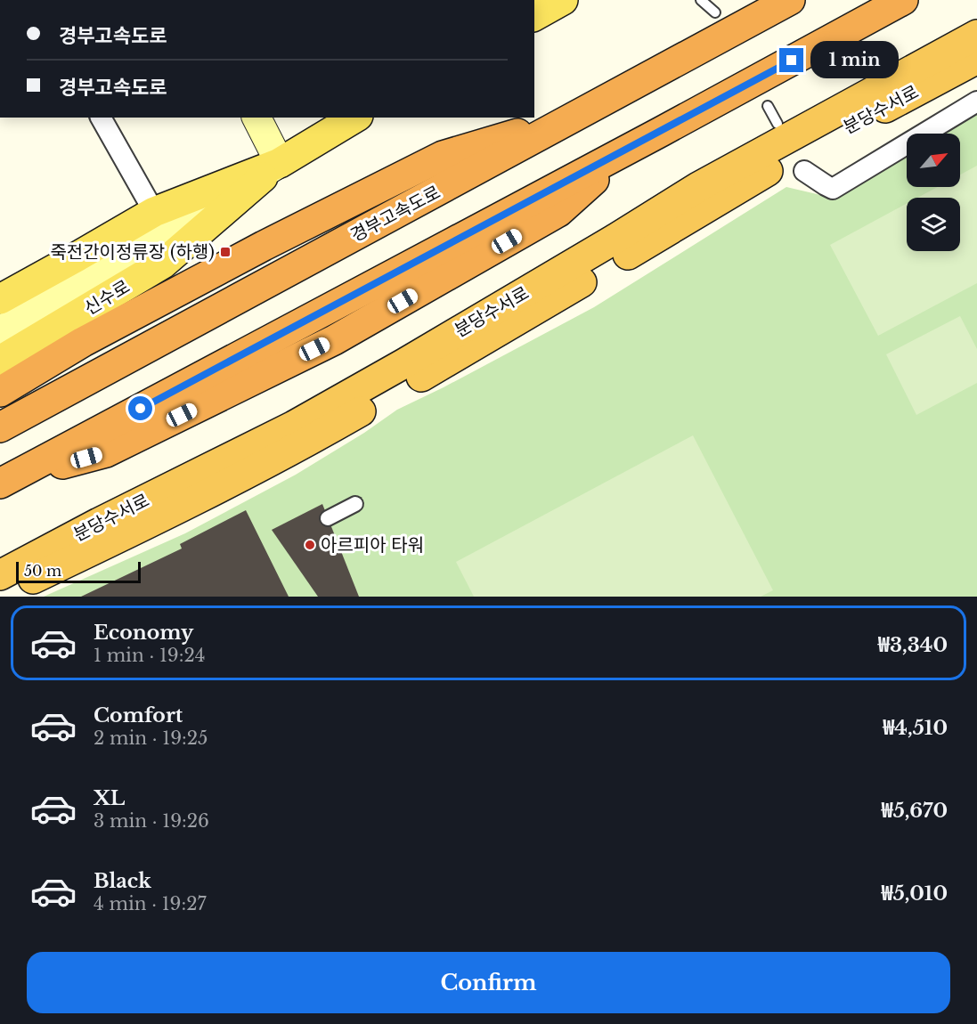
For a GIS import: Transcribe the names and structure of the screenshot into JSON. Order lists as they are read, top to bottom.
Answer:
{
  "streets": {
    "highway": ["분당수서로", "경부고속도로"],
    "main road": ["신수로"]
  },
  "places": {
    "transit": ["죽전간이정류장 (하행)"],
    "other": ["아르피아 타워"]
  },
  "scale_bar": "50 m",
  "north": "top right",
  "page": {
    "banner": ["경부고속도로", "경부고속도로"],
    "bubble": "1 min",
    "scale": "50 m",
    "list": [
      {
        "name": "Economy",
        "note": "1 min · 19:24",
        "value": "₩3,340"
      },
      {
        "name": "Comfort",
        "note": "2 min · 19:25",
        "value": "₩4,510"
      },
      {
        "name": "XL",
        "note": "3 min · 19:26",
        "value": "₩5,670"
      },
      {
        "name": "Black",
        "note": "4 min · 19:27",
        "value": "₩5,010"
      }
    ],
    "buttons": "Confirm"
  }
}
